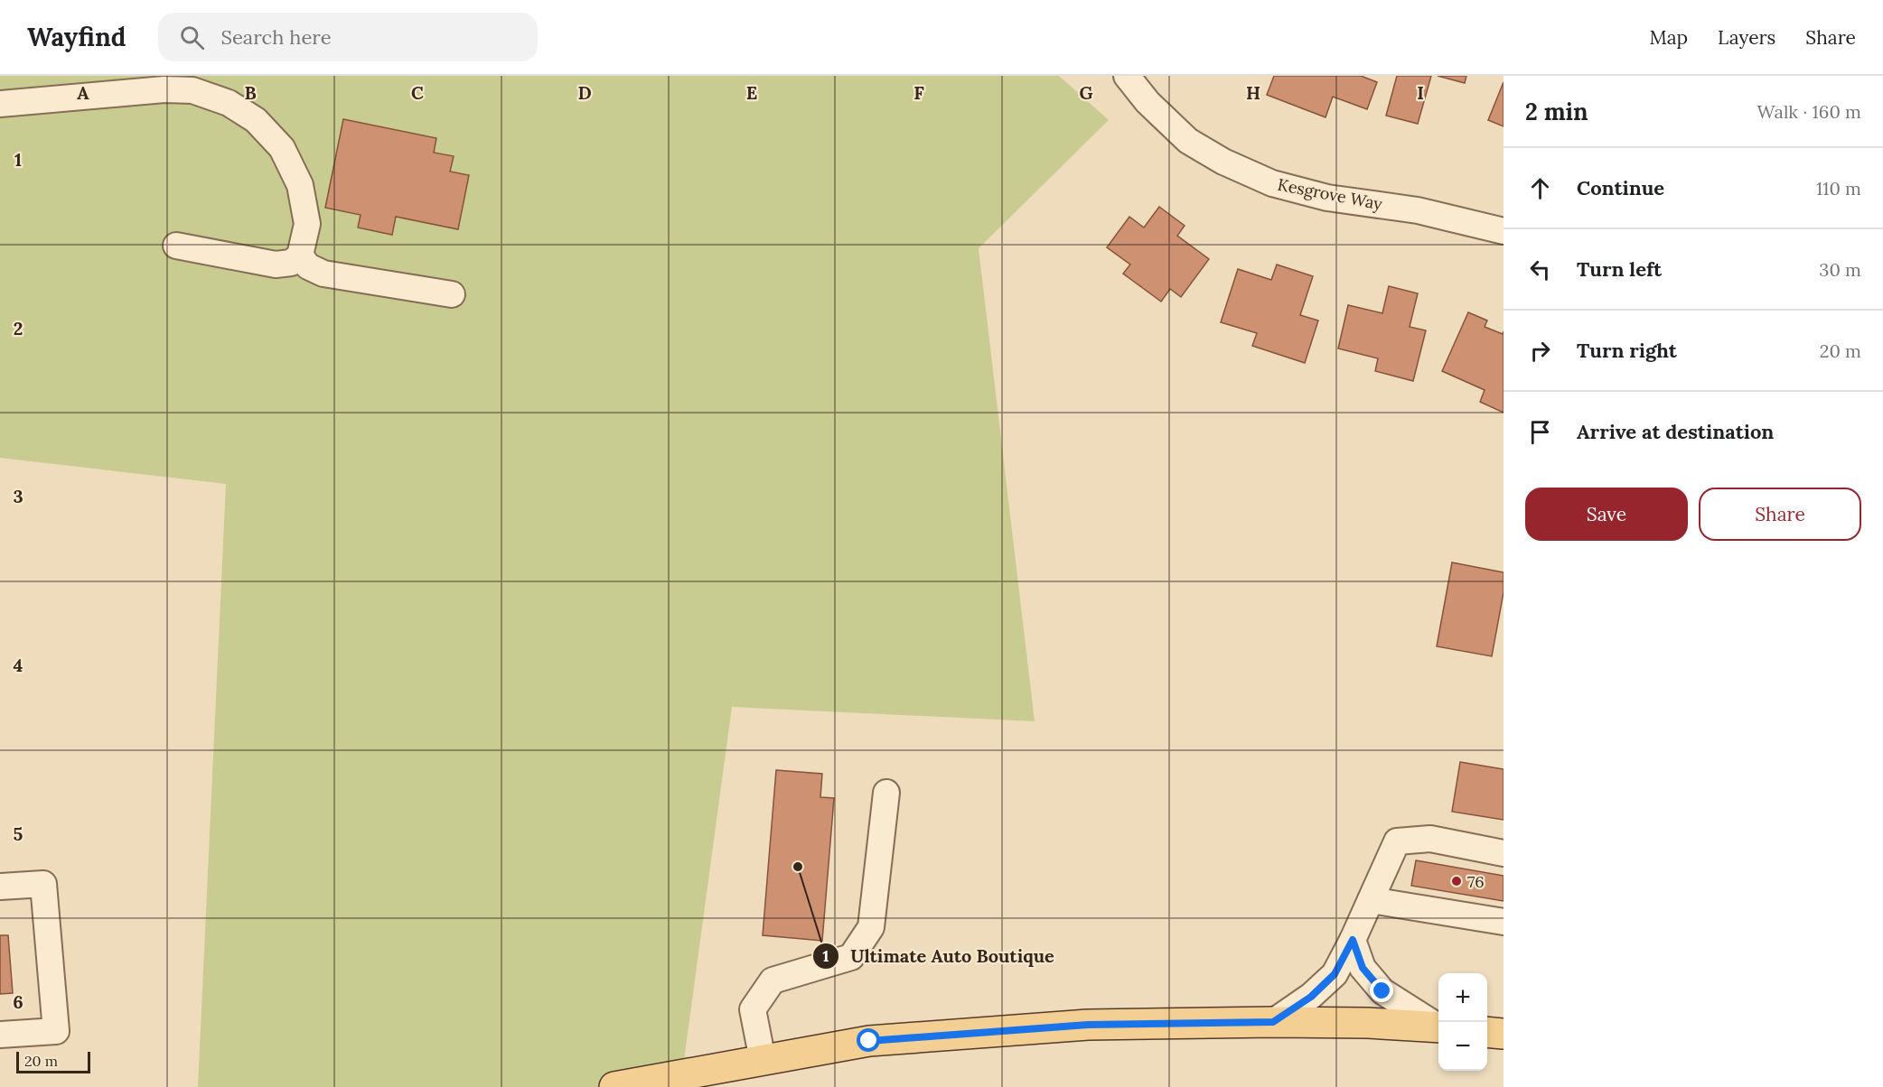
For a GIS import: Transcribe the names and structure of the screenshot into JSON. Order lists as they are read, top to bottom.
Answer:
{
  "streets": {
    "street": ["Kesgrove Way"]
  },
  "places": ["Ultimate Auto Boutique", "76"],
  "scale_bar": "20 m",
  "page": {
    "header": "Wayfind",
    "search": "Search here",
    "nav": ["Map", "Layers", "Share"],
    "heading": ["2 min", "Walk · 160 m"],
    "list": [
      ["Continue", "110 m"],
      ["Turn left", "30 m"],
      ["Turn right", "20 m"],
      "Arrive at destination"
    ],
    "buttons": ["Save", "Share"],
    "map_buttons": ["+", "−"],
    "scale": "20 m"
  },
  "grid": {
    "columns": [
      "A",
      "B",
      "C",
      "D",
      "E",
      "F",
      "G",
      "H",
      "I"
    ],
    "rows": [
      "1",
      "2",
      "3",
      "4",
      "5",
      "6"
    ]
  }
}
